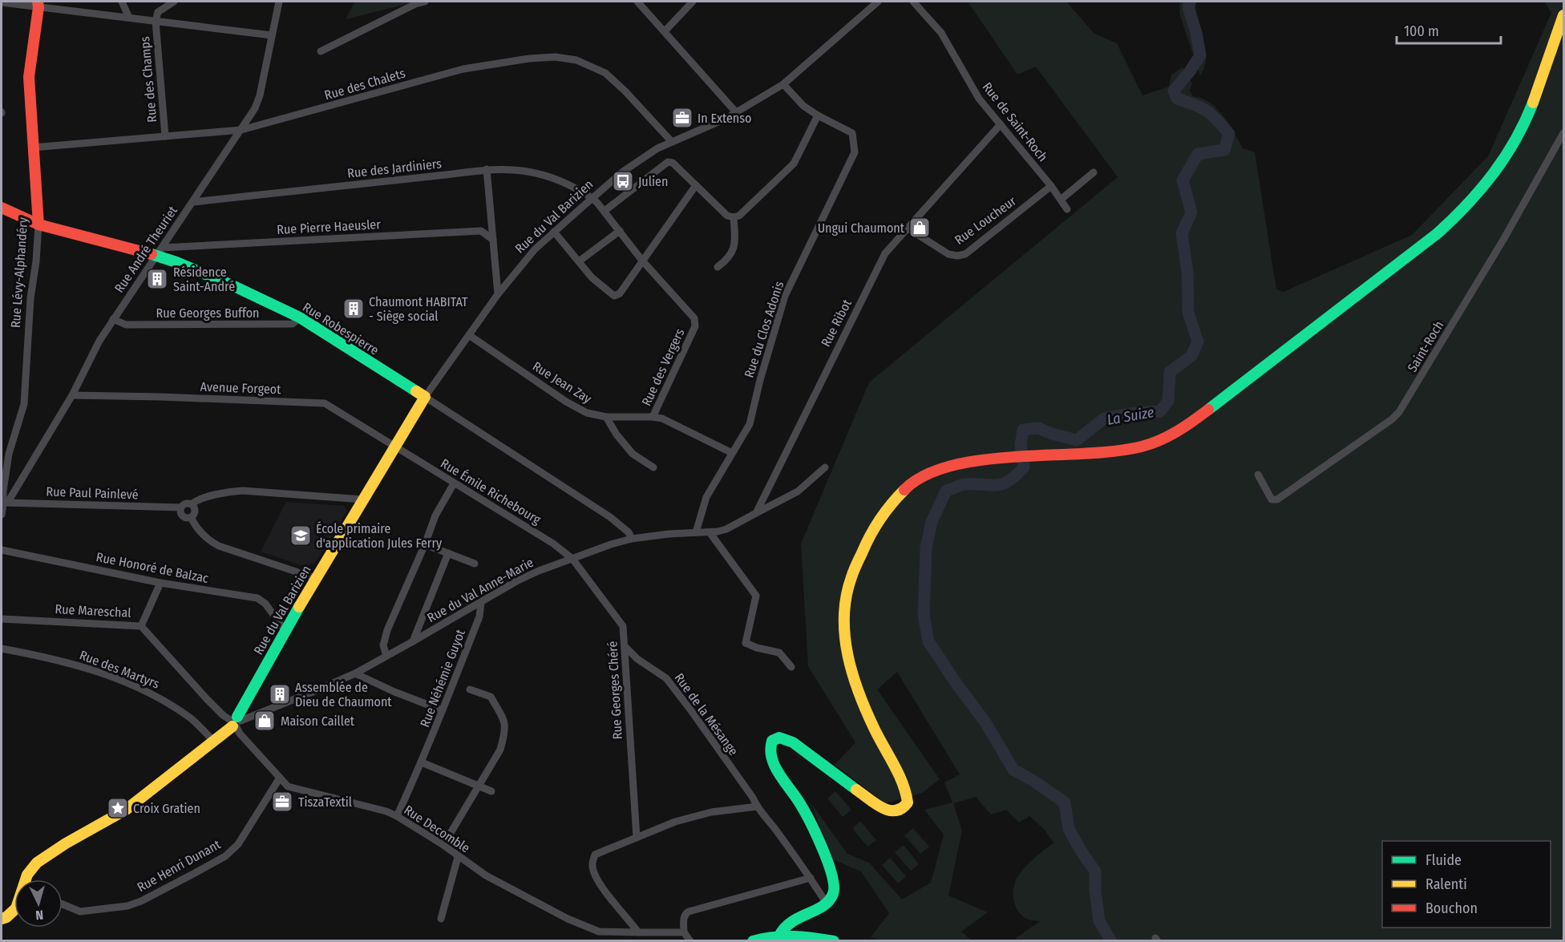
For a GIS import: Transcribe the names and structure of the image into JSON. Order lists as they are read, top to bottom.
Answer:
{
  "streets": {
    "main road": ["Rue du Val Barizien", "Rue Lévy-Alphandéry", "Rue Robespierre"],
    "street": [
      "Rue des Champs",
      "Rue des Chalets",
      "Rue de Saint-Roch",
      "Rue des Jardiniers",
      "Rue Loucheur",
      "Rue Pierre Haeusler",
      "Rue André Theuriet",
      "Rue Georges Buffon",
      "Rue Ribot",
      "Rue du Clos Adonis",
      "Saint-Roch",
      "Rue des Vergers",
      "Rue Jean Zay",
      "Avenue Forgeot",
      "Rue Émile Richebourg",
      "Rue Paul Painlevé",
      "Rue Honoré de Balzac",
      "Rue du Val Anne-Marie",
      "Rue Mareschal",
      "Rue des Martyrs",
      "Rue Néhémie Guyot",
      "Rue Georges Chéré",
      "Rue de la Mésange",
      "Rue Decomble",
      "Rue Henri Dunant"
    ]
  },
  "crossings": [
    ["Rue des Champs", "Rue des Chalets"],
    ["Rue des Chalets", "Rue du Val Barizien"],
    ["Rue des Chalets", "Rue André Theuriet"],
    ["Rue des Chalets", "Rue Lévy-Alphandéry"],
    ["Rue de Saint-Roch", "Rue Loucheur"],
    ["Rue de Saint-Roch", "Rue Ribot"],
    ["Rue des Jardiniers", "Rue du Val Barizien"],
    ["Rue des Jardiniers", "Rue André Theuriet"],
    ["Rue des Jardiniers", "Rue des Vergers"],
    ["Rue du Val Barizien", "Rue Robespierre"],
    ["Rue du Val Barizien", "Rue du Clos Adonis"],
    ["Rue du Val Barizien", "Rue des Vergers"],
    ["Rue du Val Barizien", "Rue Jean Zay"],
    ["Rue du Val Barizien", "Avenue Forgeot"],
    ["Rue du Val Barizien", "Rue Émile Richebourg"],
    ["Rue du Val Barizien", "Rue Honoré de Balzac"],
    ["Rue du Val Barizien", "Rue du Val Anne-Marie"],
    ["Rue du Val Barizien", "Rue Mareschal"],
    ["Rue du Val Barizien", "Rue des Martyrs"],
    ["Rue du Val Barizien", "Rue Decomble"],
    ["Rue Loucheur", "Rue Ribot"],
    ["Rue Pierre Haeusler", "Rue André Theuriet"],
    ["Rue Pierre Haeusler", "Rue Robespierre"],
    ["Rue André Theuriet", "Rue Lévy-Alphandéry"],
    ["Rue André Theuriet", "Rue Georges Buffon"],
    ["Rue André Theuriet", "Rue Robespierre"],
    ["Rue André Theuriet", "Avenue Forgeot"],
    ["Rue André Theuriet", "Rue Paul Painlevé"],
    ["Rue Lévy-Alphandéry", "Rue Robespierre"],
    ["Rue Lévy-Alphandéry", "Rue Paul Painlevé"],
    ["Rue Georges Buffon", "Rue Robespierre"],
    ["Rue Robespierre", "Rue du Val Anne-Marie"],
    ["Rue du Clos Adonis", "Rue Jean Zay"],
    ["Rue du Clos Adonis", "Rue du Val Anne-Marie"],
    ["Rue des Vergers", "Rue Jean Zay"],
    ["Avenue Forgeot", "Rue Émile Richebourg"],
    ["Rue Émile Richebourg", "Rue du Val Anne-Marie"],
    ["Rue Émile Richebourg", "Rue Georges Chéré"],
    ["Rue du Val Anne-Marie", "Rue Mareschal"],
    ["Rue du Val Anne-Marie", "Rue Néhémie Guyot"],
    ["Rue du Val Anne-Marie", "Rue Georges Chéré"],
    ["Rue du Val Anne-Marie", "Rue Decomble"],
    ["Rue Mareschal", "Rue Decomble"],
    ["Rue Néhémie Guyot", "Rue Decomble"],
    ["Rue Georges Chéré", "Rue de la Mésange"],
    ["Rue Decomble", "Rue Henri Dunant"]
  ],
  "water": ["La Suize"],
  "places": {
    "office": ["In Extenso", "TiszaTextil"],
    "bus stop": ["Julien"],
    "shop": ["Ungui Chaumont", "Maison Caillet"],
    "building": ["Résidence Saint-André", "Chaumont HABITAT - Siège social", "Assemblée de Dieu de Chaumont"],
    "school or university": ["École primaire d'application Jules Ferry"],
    "place": ["Croix Gratien"]
  },
  "legend": ["Fluide", "Ralenti", "Bouchon"],
  "scale_bar": "100 m",
  "north": "bottom"
}
